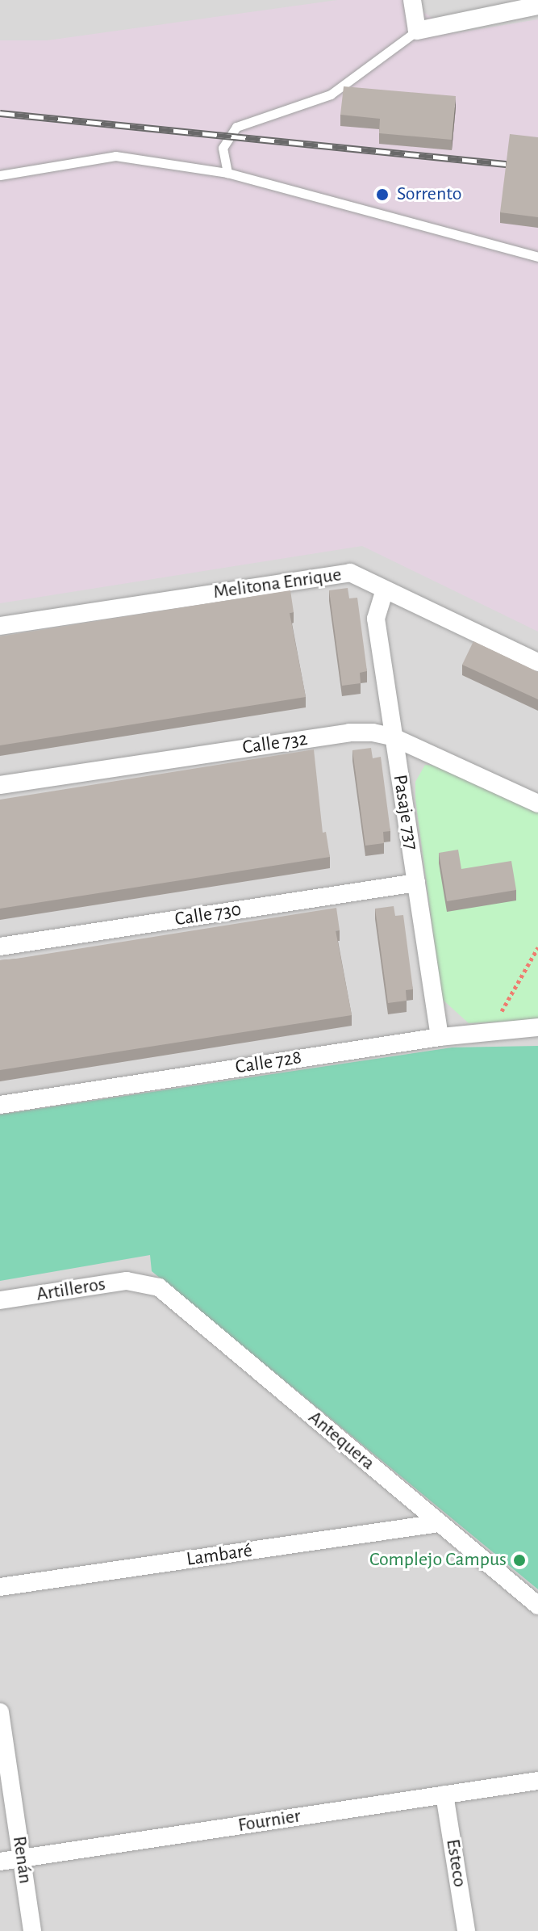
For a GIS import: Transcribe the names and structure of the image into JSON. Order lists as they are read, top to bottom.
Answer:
{
  "streets": {
    "street": [
      "Melitona Enrique",
      "Calle 732",
      "Pasaje 737",
      "Calle 730",
      "Calle 728",
      "Artilleros",
      "Antequera",
      "Lambaré",
      "Fournier",
      "Renán",
      "Esteco"
    ]
  },
  "crossings": [
    ["Melitona Enrique", "Pasaje 737"],
    ["Calle 732", "Pasaje 737"],
    ["Pasaje 737", "Calle 730"],
    ["Pasaje 737", "Calle 728"],
    ["Artilleros", "Antequera"],
    ["Antequera", "Lambaré"],
    ["Fournier", "Renán"],
    ["Fournier", "Esteco"]
  ],
  "places": ["Sorrento", "Complejo Campus"]
}
